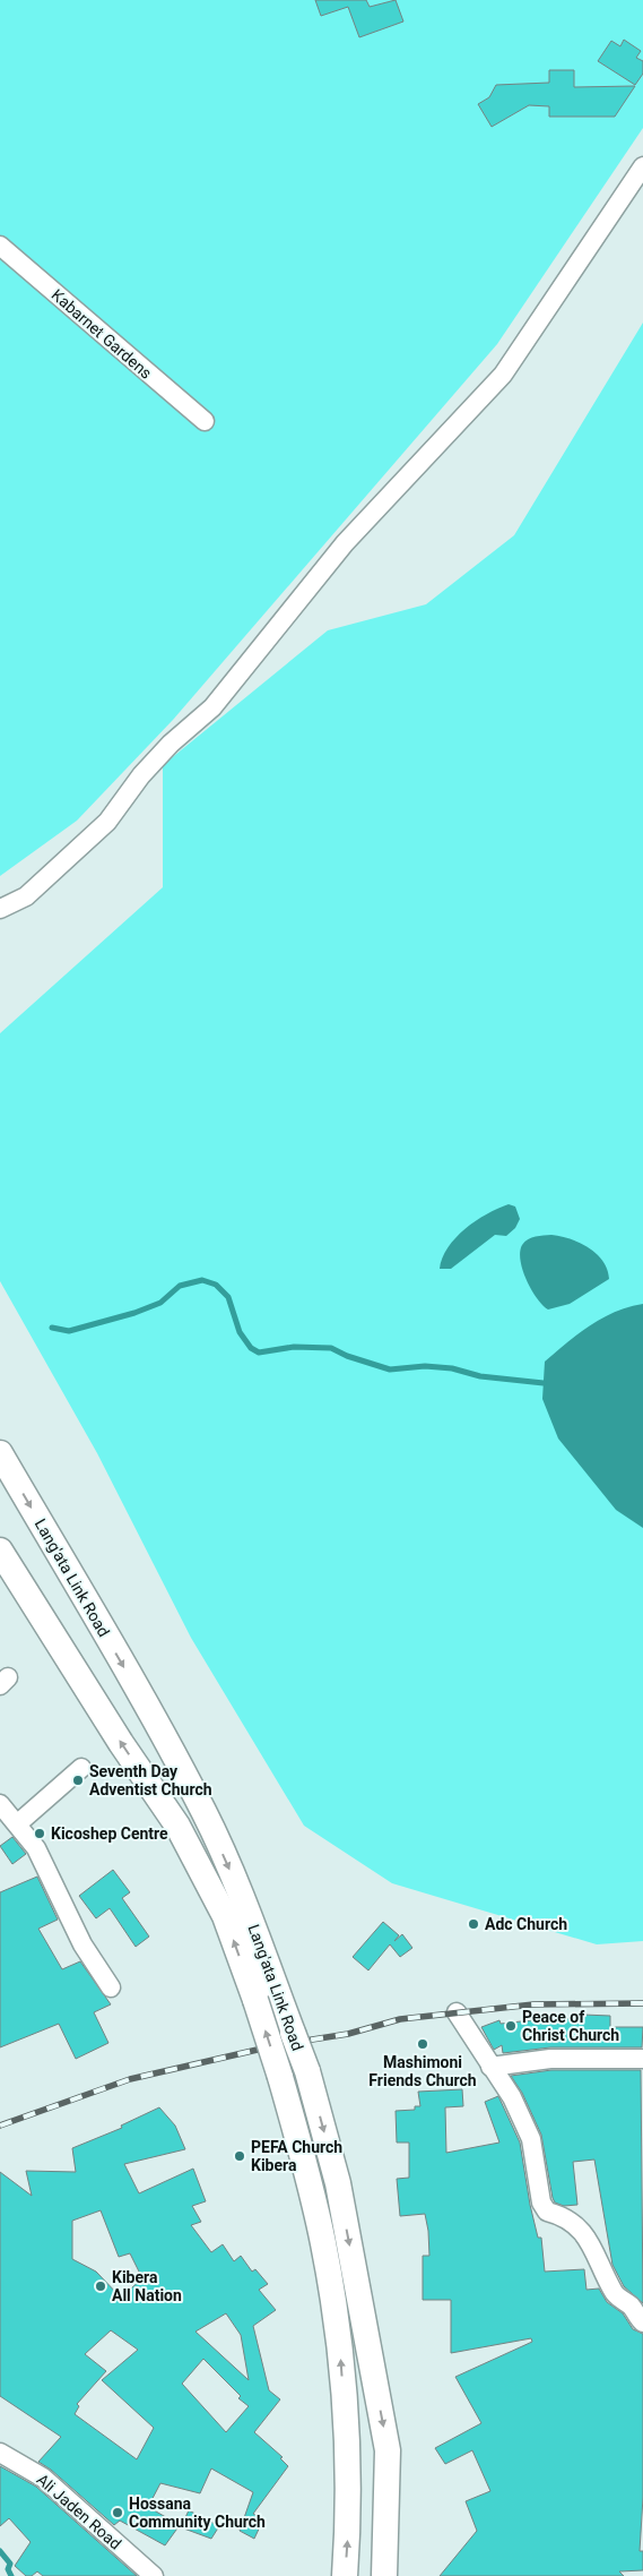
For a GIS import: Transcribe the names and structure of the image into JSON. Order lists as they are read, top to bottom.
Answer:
{
  "streets": {
    "main road": ["Lang'ata Link Road"],
    "street": ["Kabarnet Gardens", "Ali Jaden Road"]
  },
  "places": [
    "Seventh Day Adventist Church",
    "Kicoshep Centre",
    "Adc Church",
    "Peace of Christ Church",
    "Mashimoni Friends Church",
    "PEFA Church Kibera",
    "Kibera All Nation",
    "Hossana Community Church"
  ]
}
